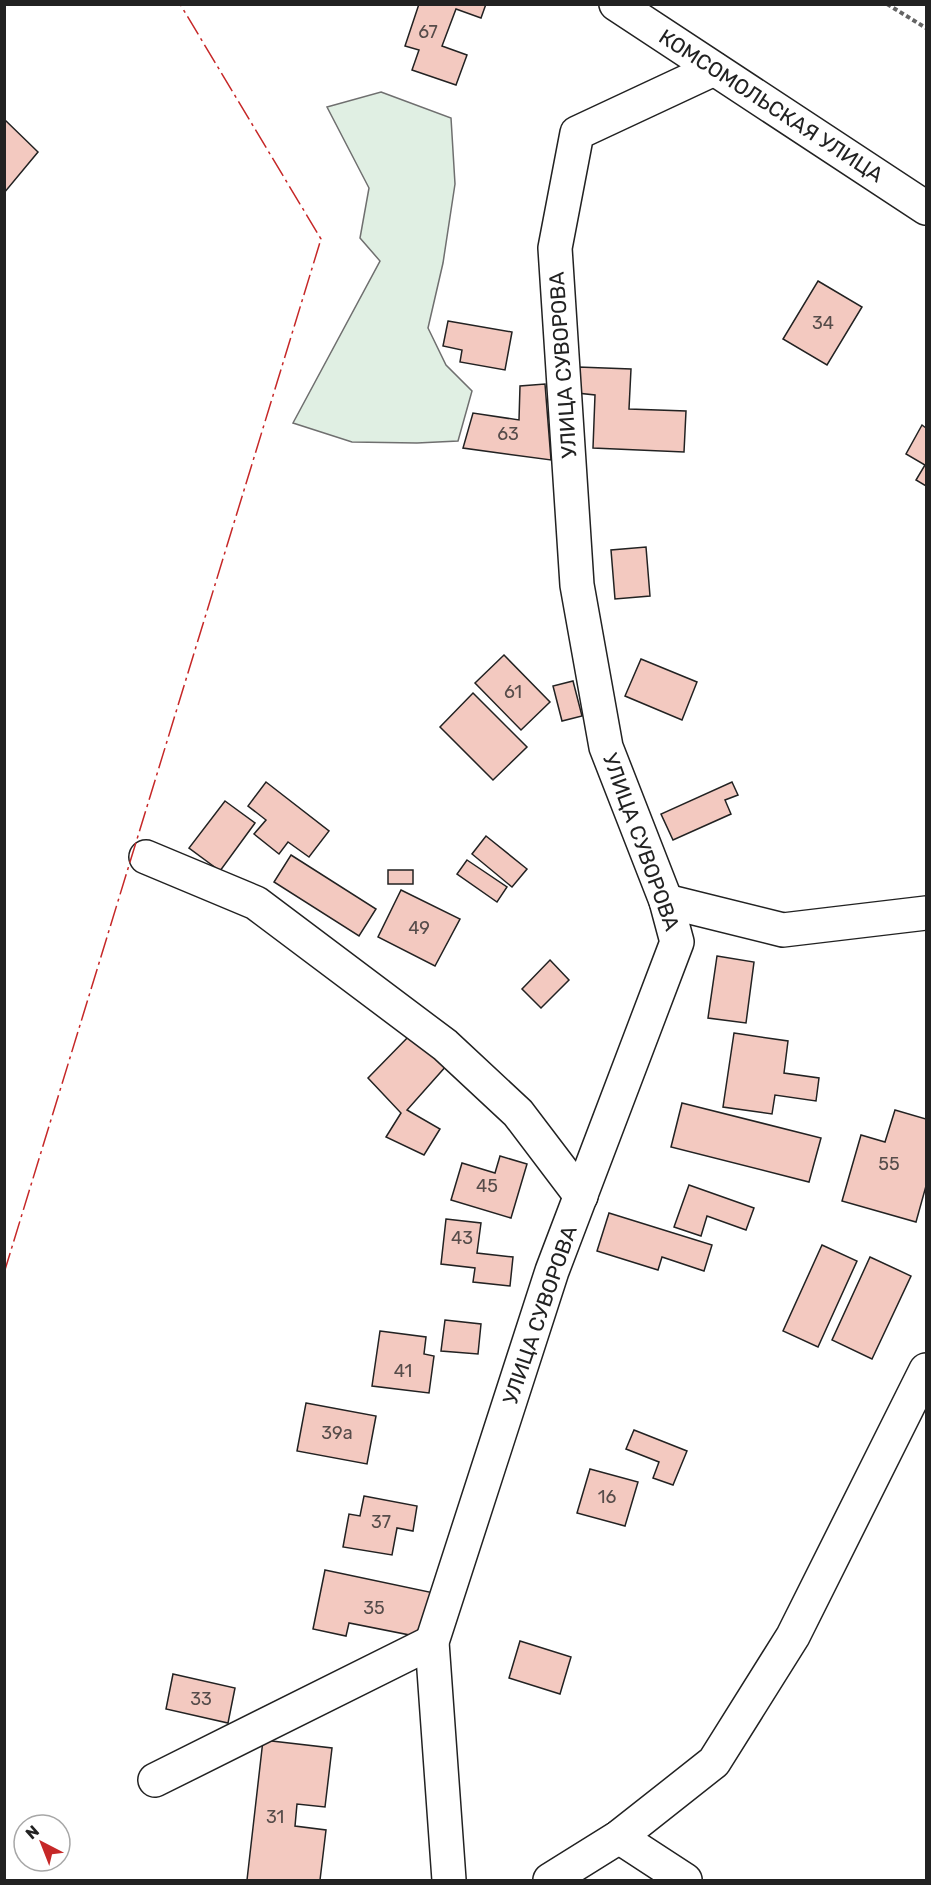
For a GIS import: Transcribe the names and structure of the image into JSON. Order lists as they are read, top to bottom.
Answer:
{
  "streets": {
    "street": ["КОМСОМОЛЬСКАЯ УЛИЦА", "УЛИЦА СУВОРОВА"]
  },
  "crossings": [
    ["КОМСОМОЛЬСКАЯ УЛИЦА", "УЛИЦА СУВОРОВА"]
  ],
  "house_numbers": [
    "67",
    "34",
    "63",
    "61",
    "49",
    "55",
    "45",
    "43",
    "41",
    "39а",
    "16",
    "37",
    "35",
    "33",
    "31"
  ],
  "north": "top left"
}
